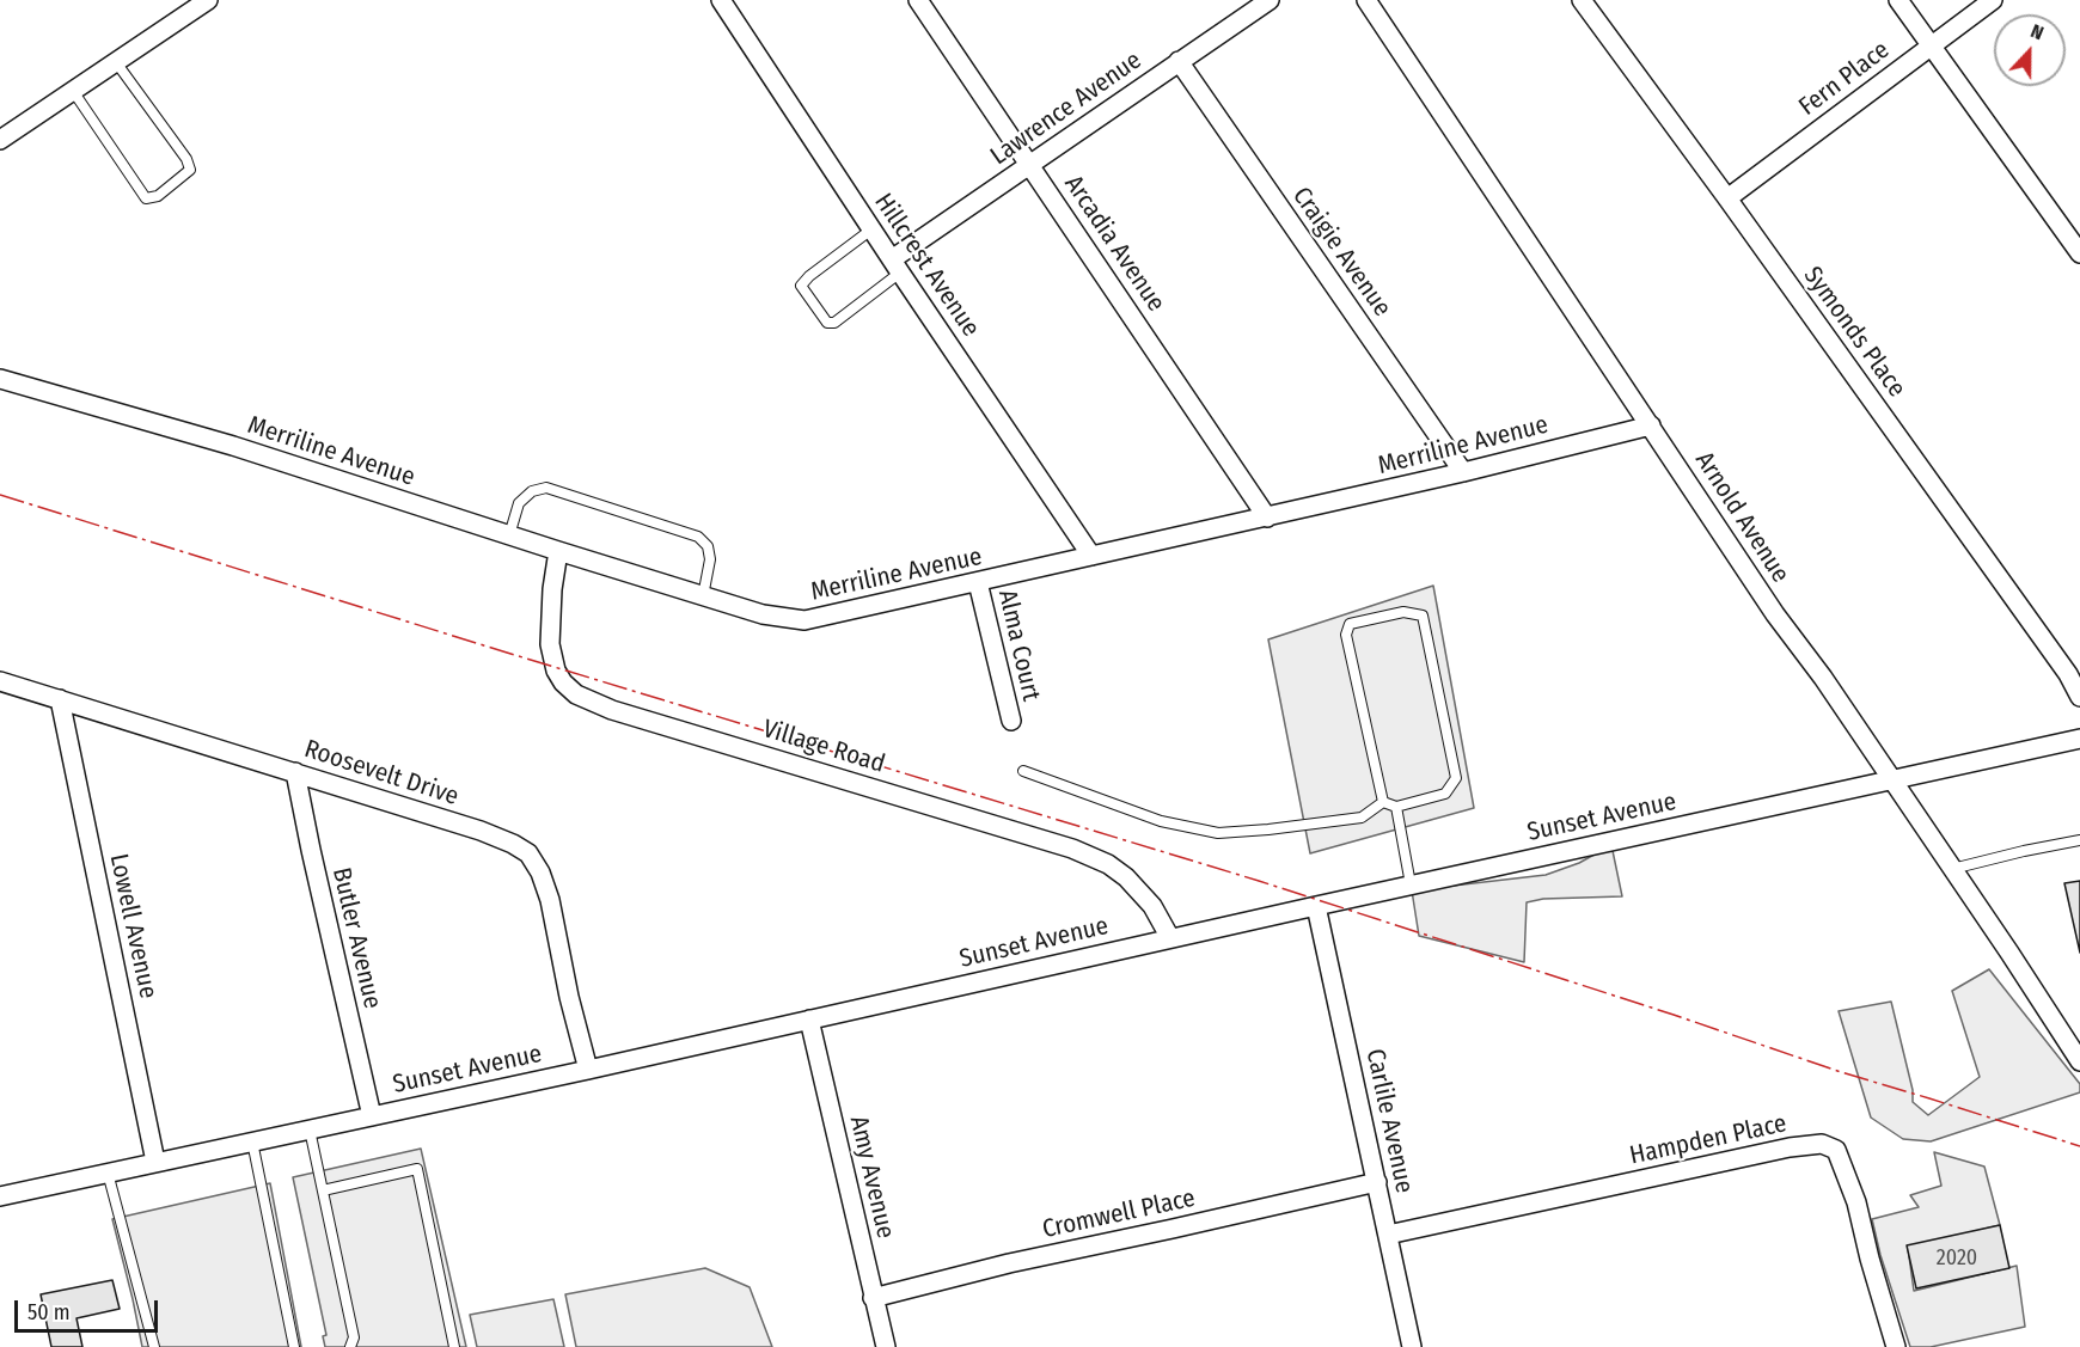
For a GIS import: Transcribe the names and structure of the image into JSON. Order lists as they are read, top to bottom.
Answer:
{
  "streets": {
    "street": [
      "Fern Place",
      "Lawrence Avenue",
      "Arcadia Avenue",
      "Craigie Avenue",
      "Hillcrest Avenue",
      "Symonds Place",
      "Merriline Avenue",
      "Arnold Avenue",
      "Alma Court",
      "Village Road",
      "Roosevelt Drive",
      "Sunset Avenue",
      "Lowell Avenue",
      "Butler Avenue",
      "Carlile Avenue",
      "Hampden Place",
      "Amy Avenue",
      "Cromwell Place"
    ]
  },
  "crossings": [
    ["Fern Place", "Symonds Place"],
    ["Lawrence Avenue", "Arcadia Avenue"],
    ["Lawrence Avenue", "Craigie Avenue"],
    ["Lawrence Avenue", "Hillcrest Avenue"],
    ["Arcadia Avenue", "Merriline Avenue"],
    ["Craigie Avenue", "Merriline Avenue"],
    ["Hillcrest Avenue", "Merriline Avenue"],
    ["Merriline Avenue", "Arnold Avenue"],
    ["Merriline Avenue", "Alma Court"],
    ["Merriline Avenue", "Village Road"],
    ["Arnold Avenue", "Sunset Avenue"],
    ["Village Road", "Sunset Avenue"],
    ["Roosevelt Drive", "Sunset Avenue"],
    ["Roosevelt Drive", "Lowell Avenue"],
    ["Roosevelt Drive", "Butler Avenue"],
    ["Sunset Avenue", "Lowell Avenue"],
    ["Sunset Avenue", "Butler Avenue"],
    ["Sunset Avenue", "Carlile Avenue"],
    ["Sunset Avenue", "Amy Avenue"],
    ["Carlile Avenue", "Hampden Place"],
    ["Carlile Avenue", "Cromwell Place"],
    ["Amy Avenue", "Cromwell Place"]
  ],
  "house_numbers": ["2020"],
  "scale_bar": "50 m",
  "north": "top"
}
